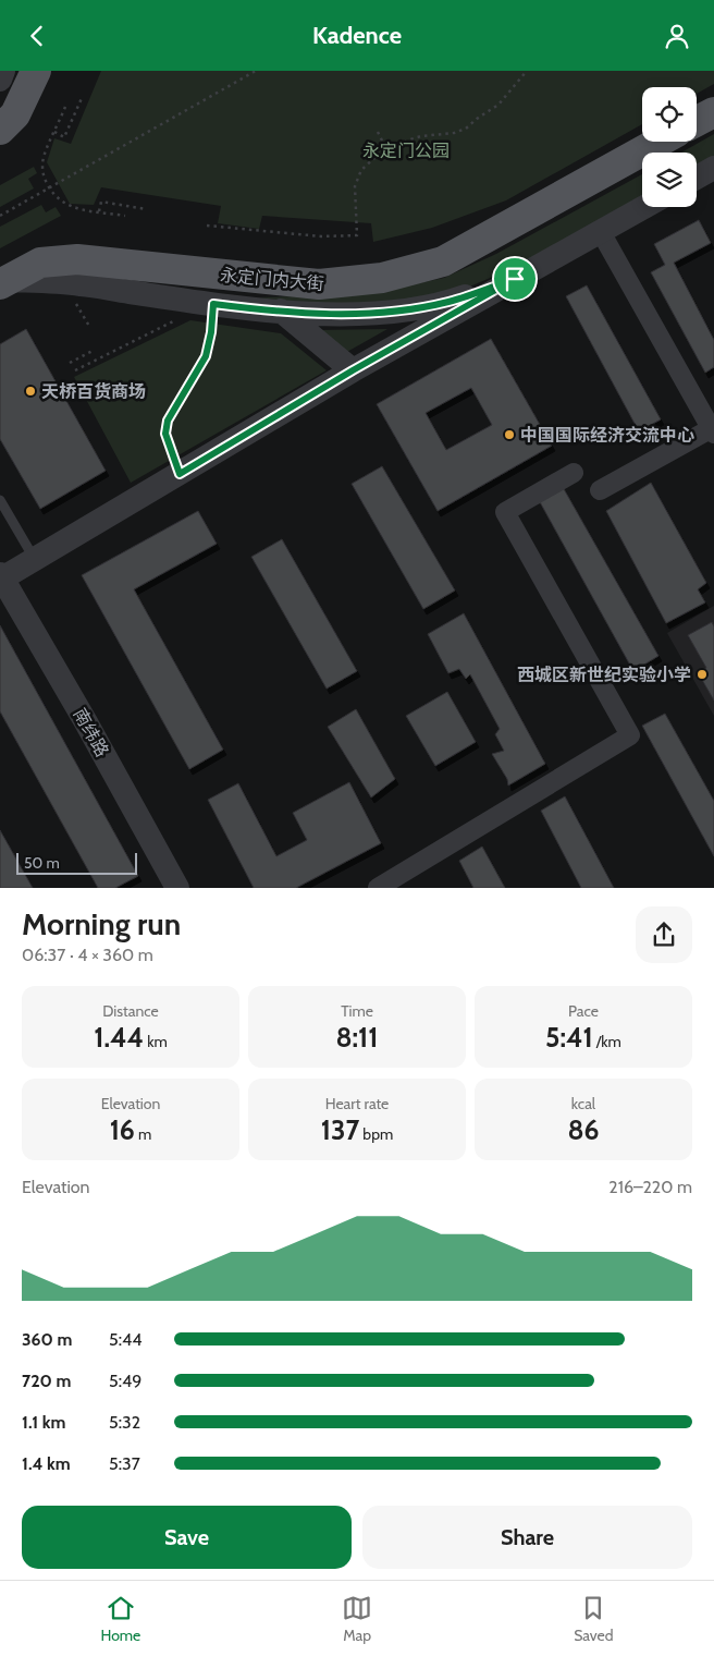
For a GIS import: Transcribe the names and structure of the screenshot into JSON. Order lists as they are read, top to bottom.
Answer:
{
  "streets": {
    "main road": ["永定门内大街"],
    "street": ["南纬路"]
  },
  "parks": ["永定门公园"],
  "places": ["天桥百货商场", "中国国际经济交流中心", "西城区新世纪实验小学"],
  "scale_bar": "50 m",
  "page": {
    "header": "Kadence",
    "scale": "50 m",
    "heading": ["Morning run", "06:37 · 4 × 360 m"],
    "stats": [
      ["Distance", "1.44 km"],
      ["Time", "8:11"],
      ["Pace", "5:41 /km"],
      ["Elevation", "16 m"],
      ["Heart rate", "137 bpm"],
      ["kcal", "86"]
    ],
    "chart": ["Elevation", "216–220 m"],
    "list": [
      {
        "name": "360 m",
        "note": "5:44"
      },
      {
        "name": "720 m",
        "note": "5:49"
      },
      {
        "name": "1.1 km",
        "note": "5:32"
      },
      {
        "name": "1.4 km",
        "note": "5:37"
      }
    ],
    "buttons": ["Save", "Share"],
    "tabs": ["Home", "Map", "Saved"]
  }
}
